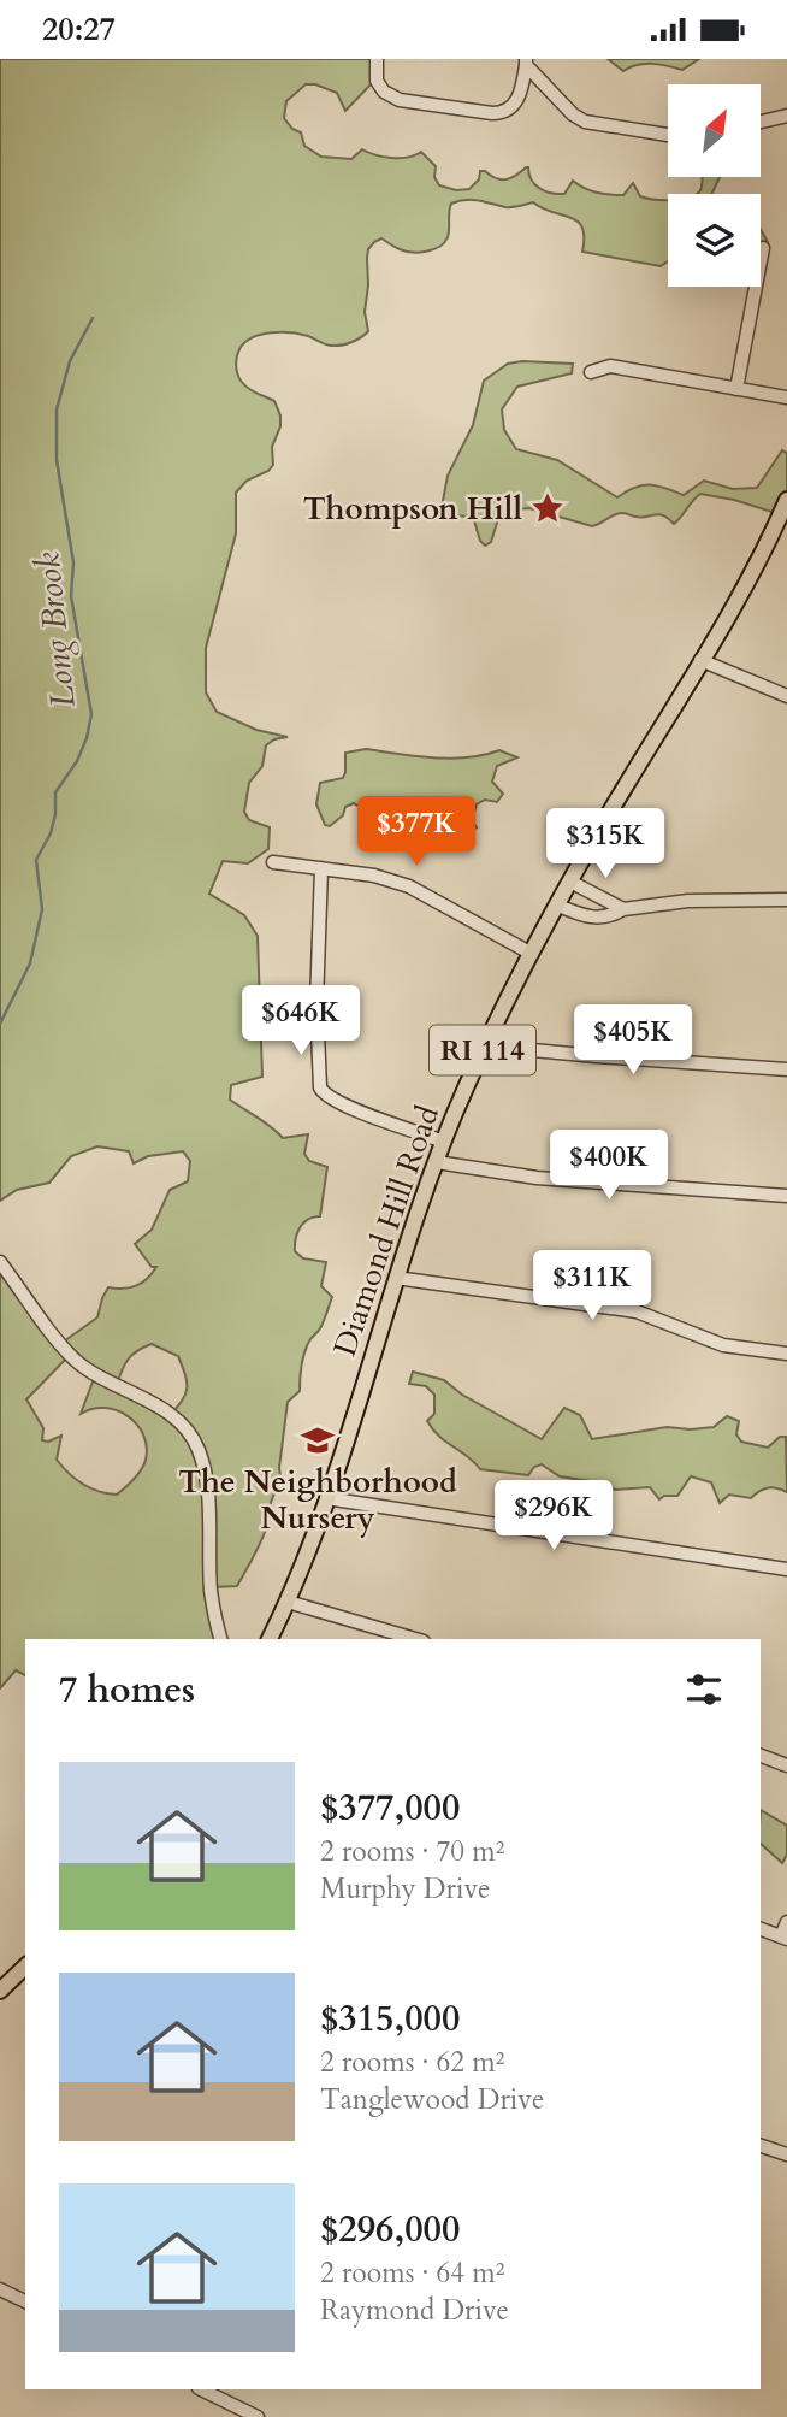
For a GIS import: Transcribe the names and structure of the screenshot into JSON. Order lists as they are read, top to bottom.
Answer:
{
  "streets": {
    "main road": ["RI 114", "Diamond Hill Road"]
  },
  "water": ["Long Brook"],
  "places": {
    "place": ["Thompson Hill"],
    "school or university": ["The Neighborhood Nursery"]
  },
  "north": "top right",
  "page": {
    "status": "20:27",
    "price": [
      "$377K",
      "$315K",
      "$646K",
      "$405K",
      "$400K",
      "$311K",
      "$296K"
    ],
    "heading": "7 homes",
    "list": [
      {
        "name": "$377,000",
        "note": "2 rooms · 70 m² · Murphy Drive"
      },
      {
        "name": "$315,000",
        "note": "2 rooms · 62 m² · Tanglewood Drive"
      },
      {
        "name": "$296,000",
        "note": "2 rooms · 64 m² · Raymond Drive"
      }
    ]
  }
}
